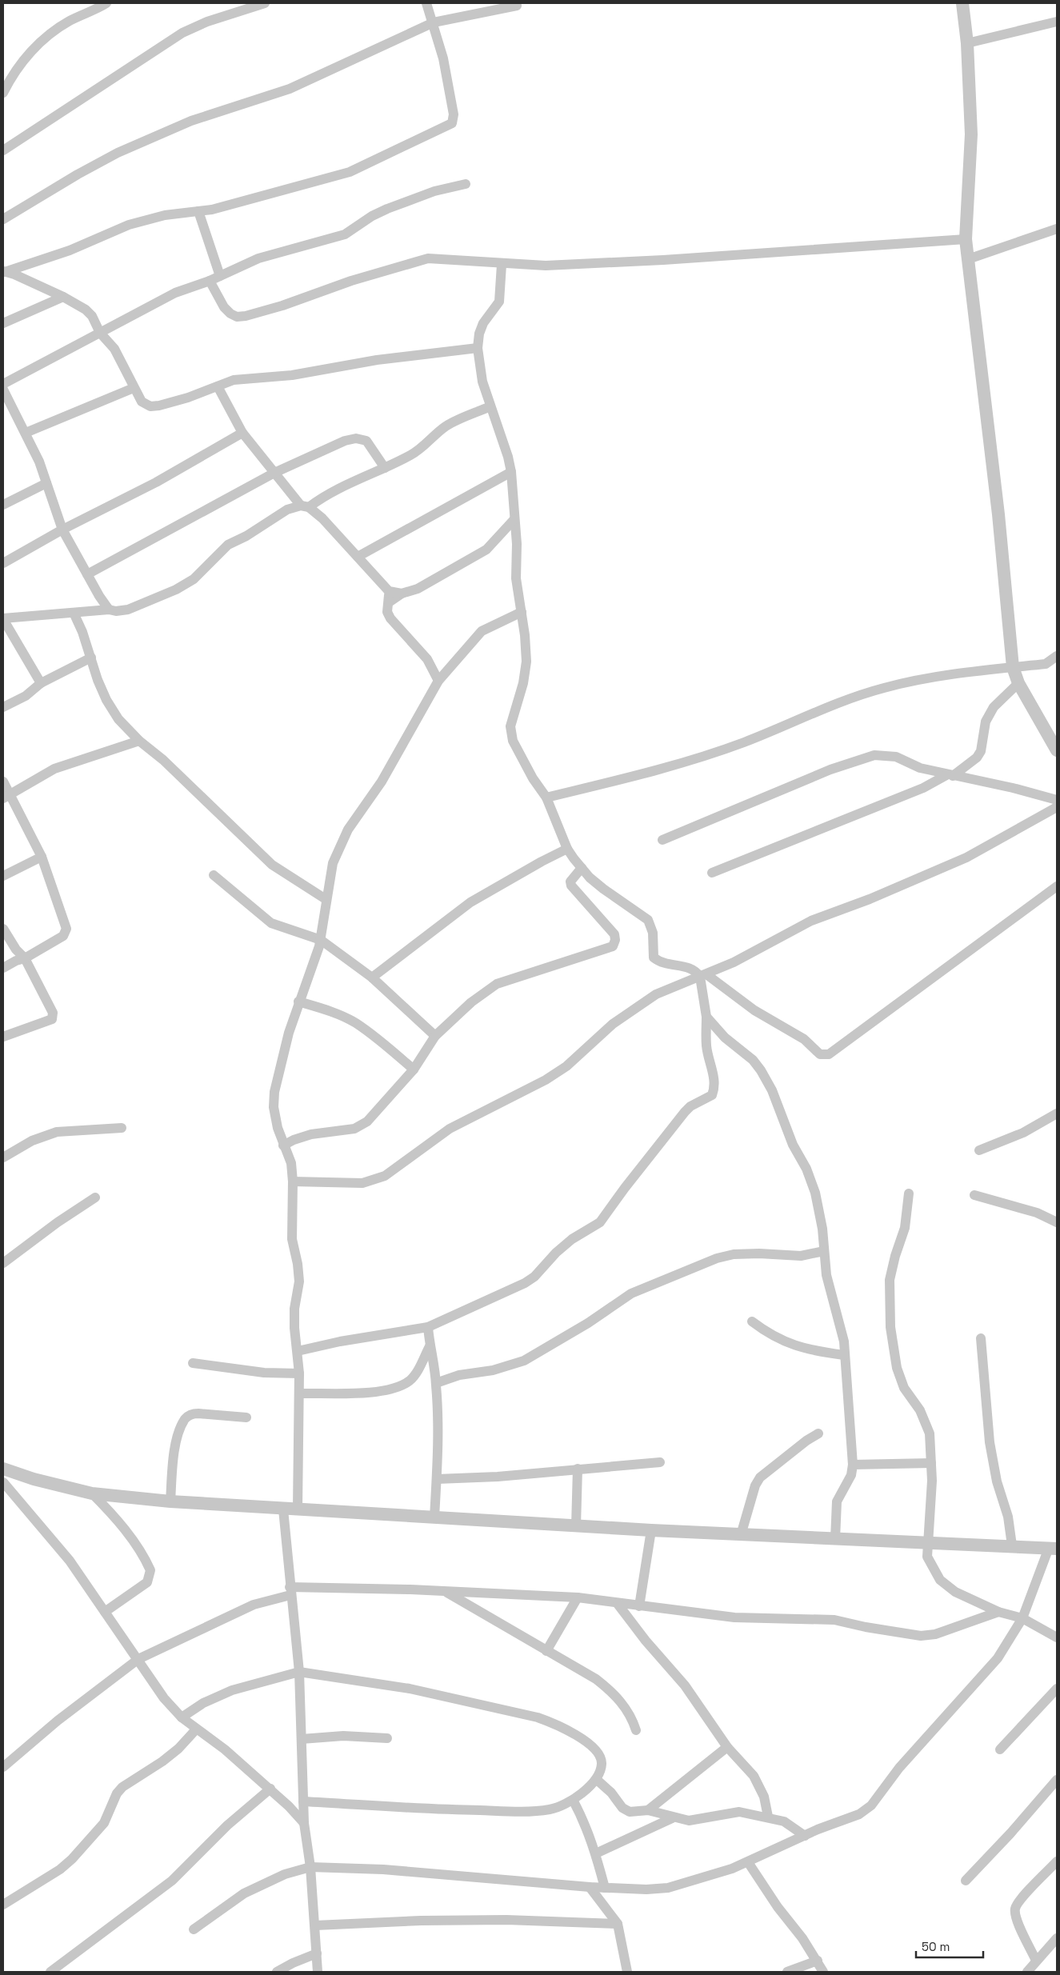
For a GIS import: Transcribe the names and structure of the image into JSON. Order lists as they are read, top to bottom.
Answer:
{
  "scale_bar": "50 m"
}
